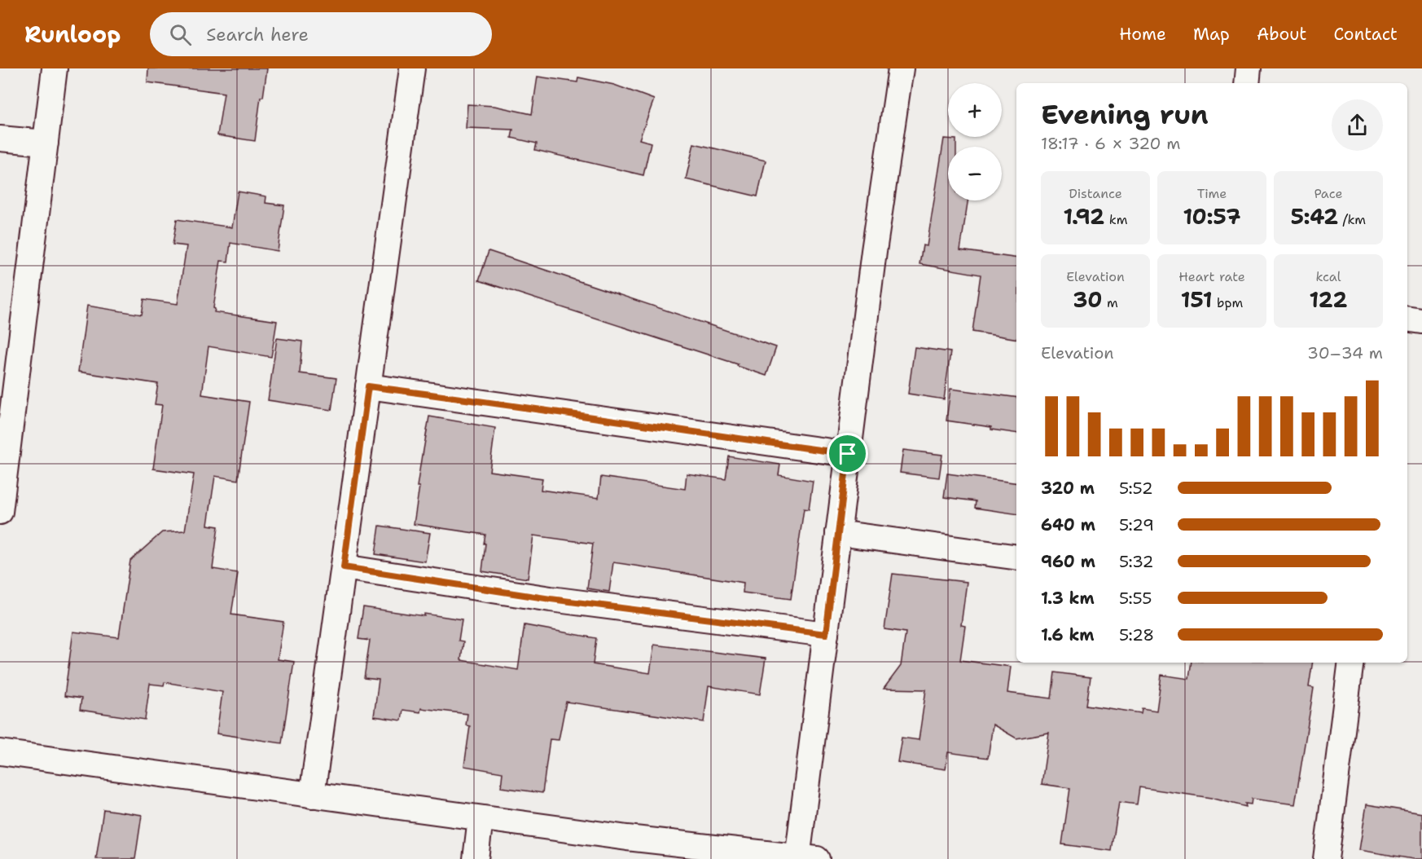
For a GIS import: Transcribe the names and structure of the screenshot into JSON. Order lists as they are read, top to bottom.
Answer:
{
  "page": {
    "header": "Runloop",
    "search": "Search here",
    "nav": [
      "Home",
      "Map",
      "About",
      "Contact"
    ],
    "map_buttons": ["+", "−"],
    "heading": ["Evening run", "18:17 · 6 × 320 m"],
    "stats": [
      ["Distance", "1.92 km"],
      ["Time", "10:57"],
      ["Pace", "5:42 /km"],
      ["Elevation", "30 m"],
      ["Heart rate", "151 bpm"],
      ["kcal", "122"]
    ],
    "chart": ["Elevation", "30–34 m"],
    "list": [
      {
        "name": "320 m",
        "note": "5:52"
      },
      {
        "name": "640 m",
        "note": "5:29"
      },
      {
        "name": "960 m",
        "note": "5:32"
      },
      {
        "name": "1.3 km",
        "note": "5:55"
      },
      {
        "name": "1.6 km",
        "note": "5:28"
      }
    ]
  }
}
